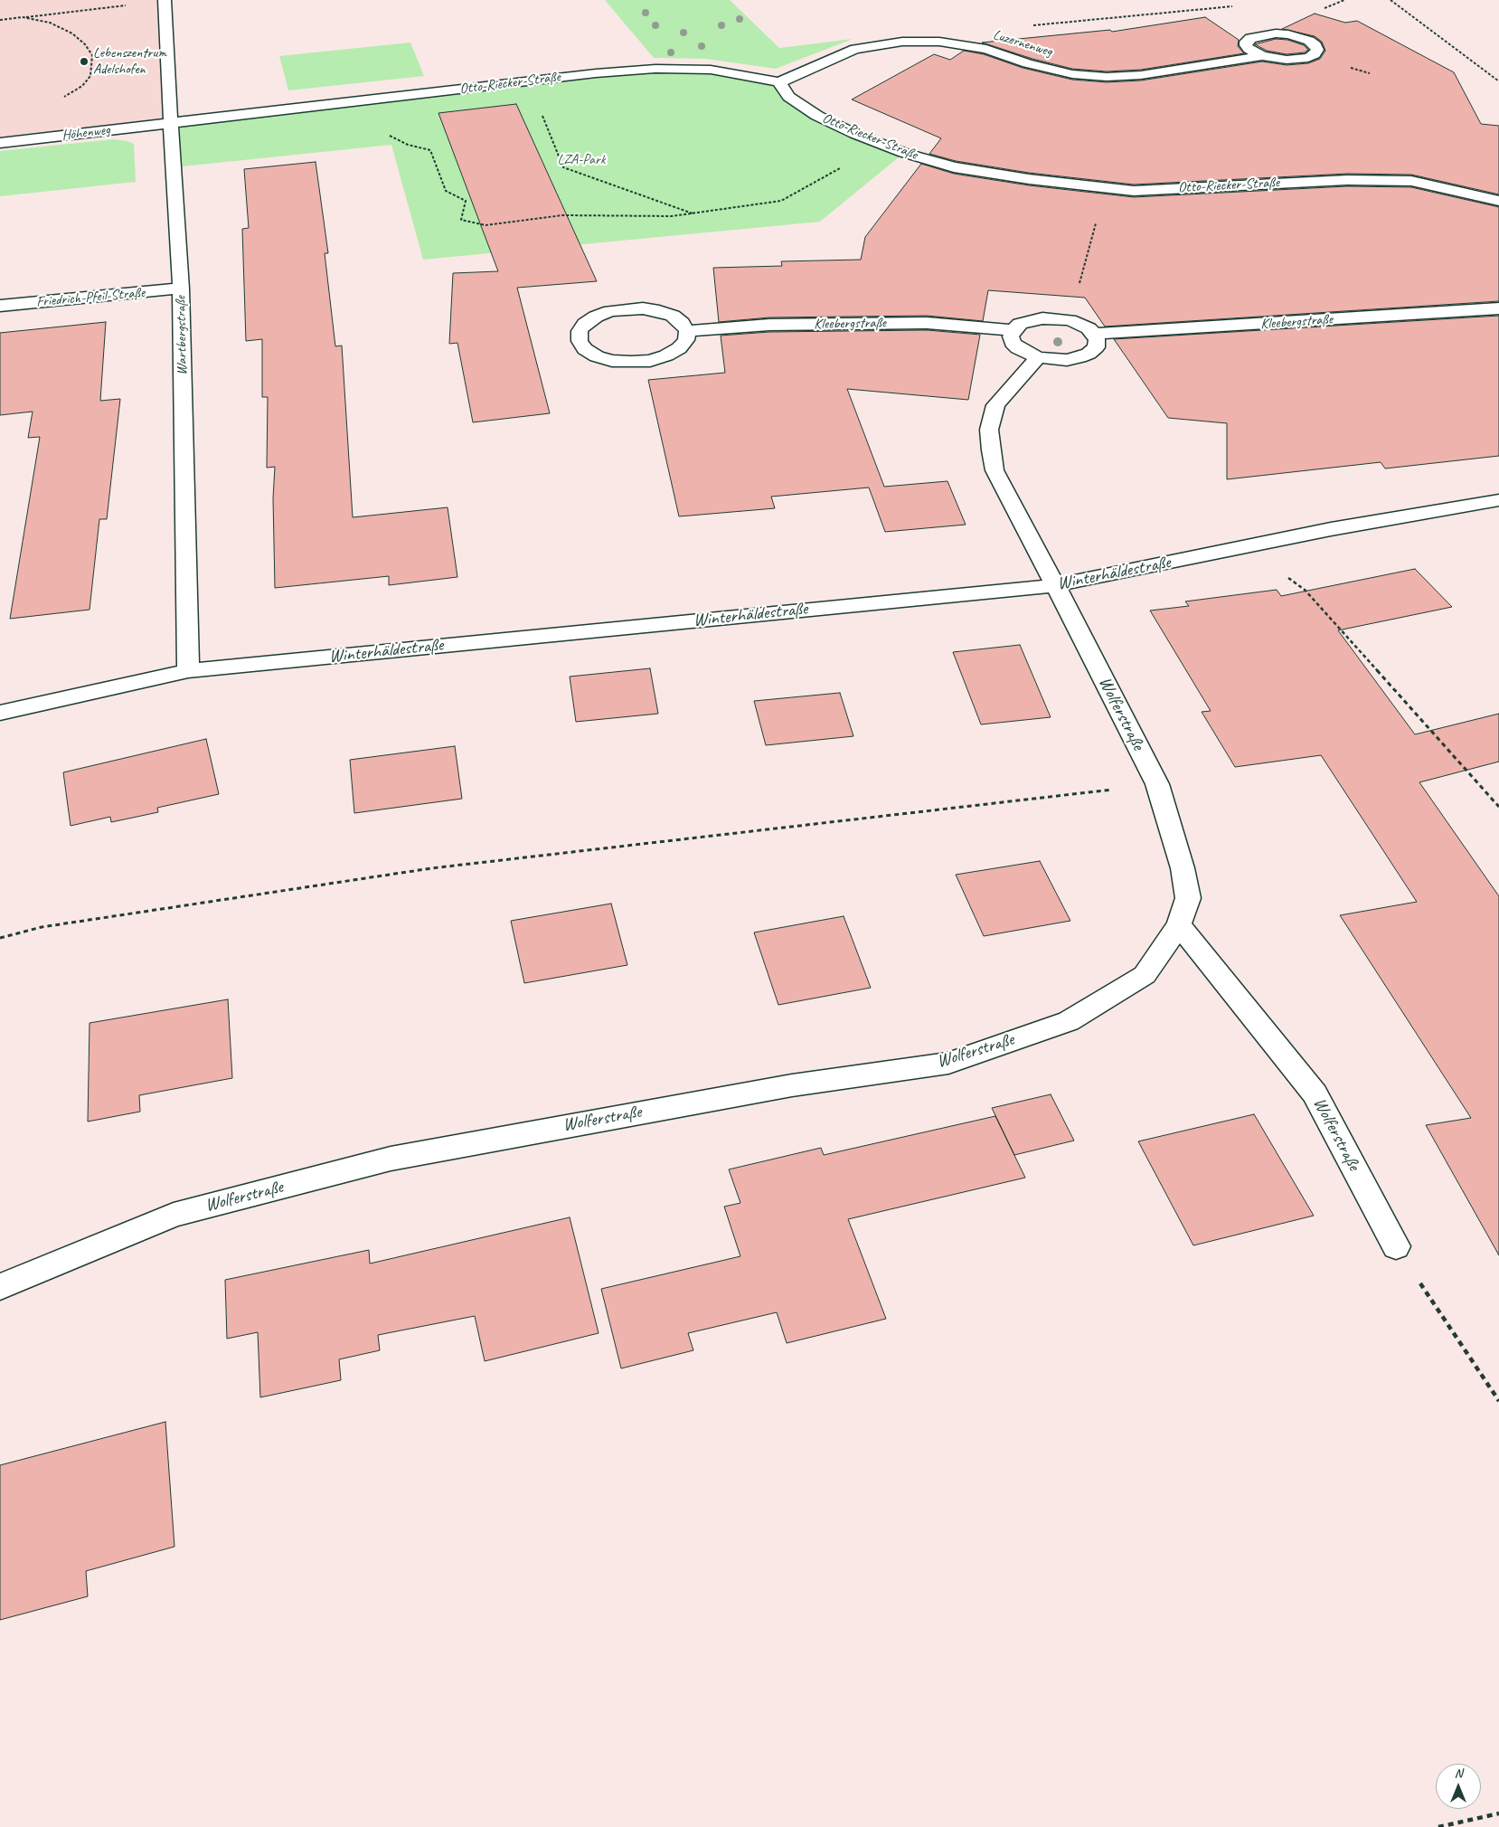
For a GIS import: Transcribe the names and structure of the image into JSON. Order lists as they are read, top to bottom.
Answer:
{
  "streets": {
    "street": [
      "Luzernenweg",
      "Otto-Riecker-Straße",
      "Höhenweg",
      "Friedrich-Pfeil-Straße",
      "Kleebergstraße",
      "Wartbergstraße",
      "Winterhäldestraße",
      "Wolferstraße"
    ]
  },
  "crossings": [
    ["Luzernenweg", "Otto-Riecker-Straße"],
    ["Otto-Riecker-Straße", "Höhenweg"],
    ["Otto-Riecker-Straße", "Wartbergstraße"],
    ["Höhenweg", "Wartbergstraße"],
    ["Friedrich-Pfeil-Straße", "Wartbergstraße"],
    ["Wartbergstraße", "Winterhäldestraße"],
    ["Winterhäldestraße", "Wolferstraße"]
  ],
  "parks": ["LZA-Park"],
  "places": ["Lebenszentrum Adelshofen"],
  "north": "top"
}
